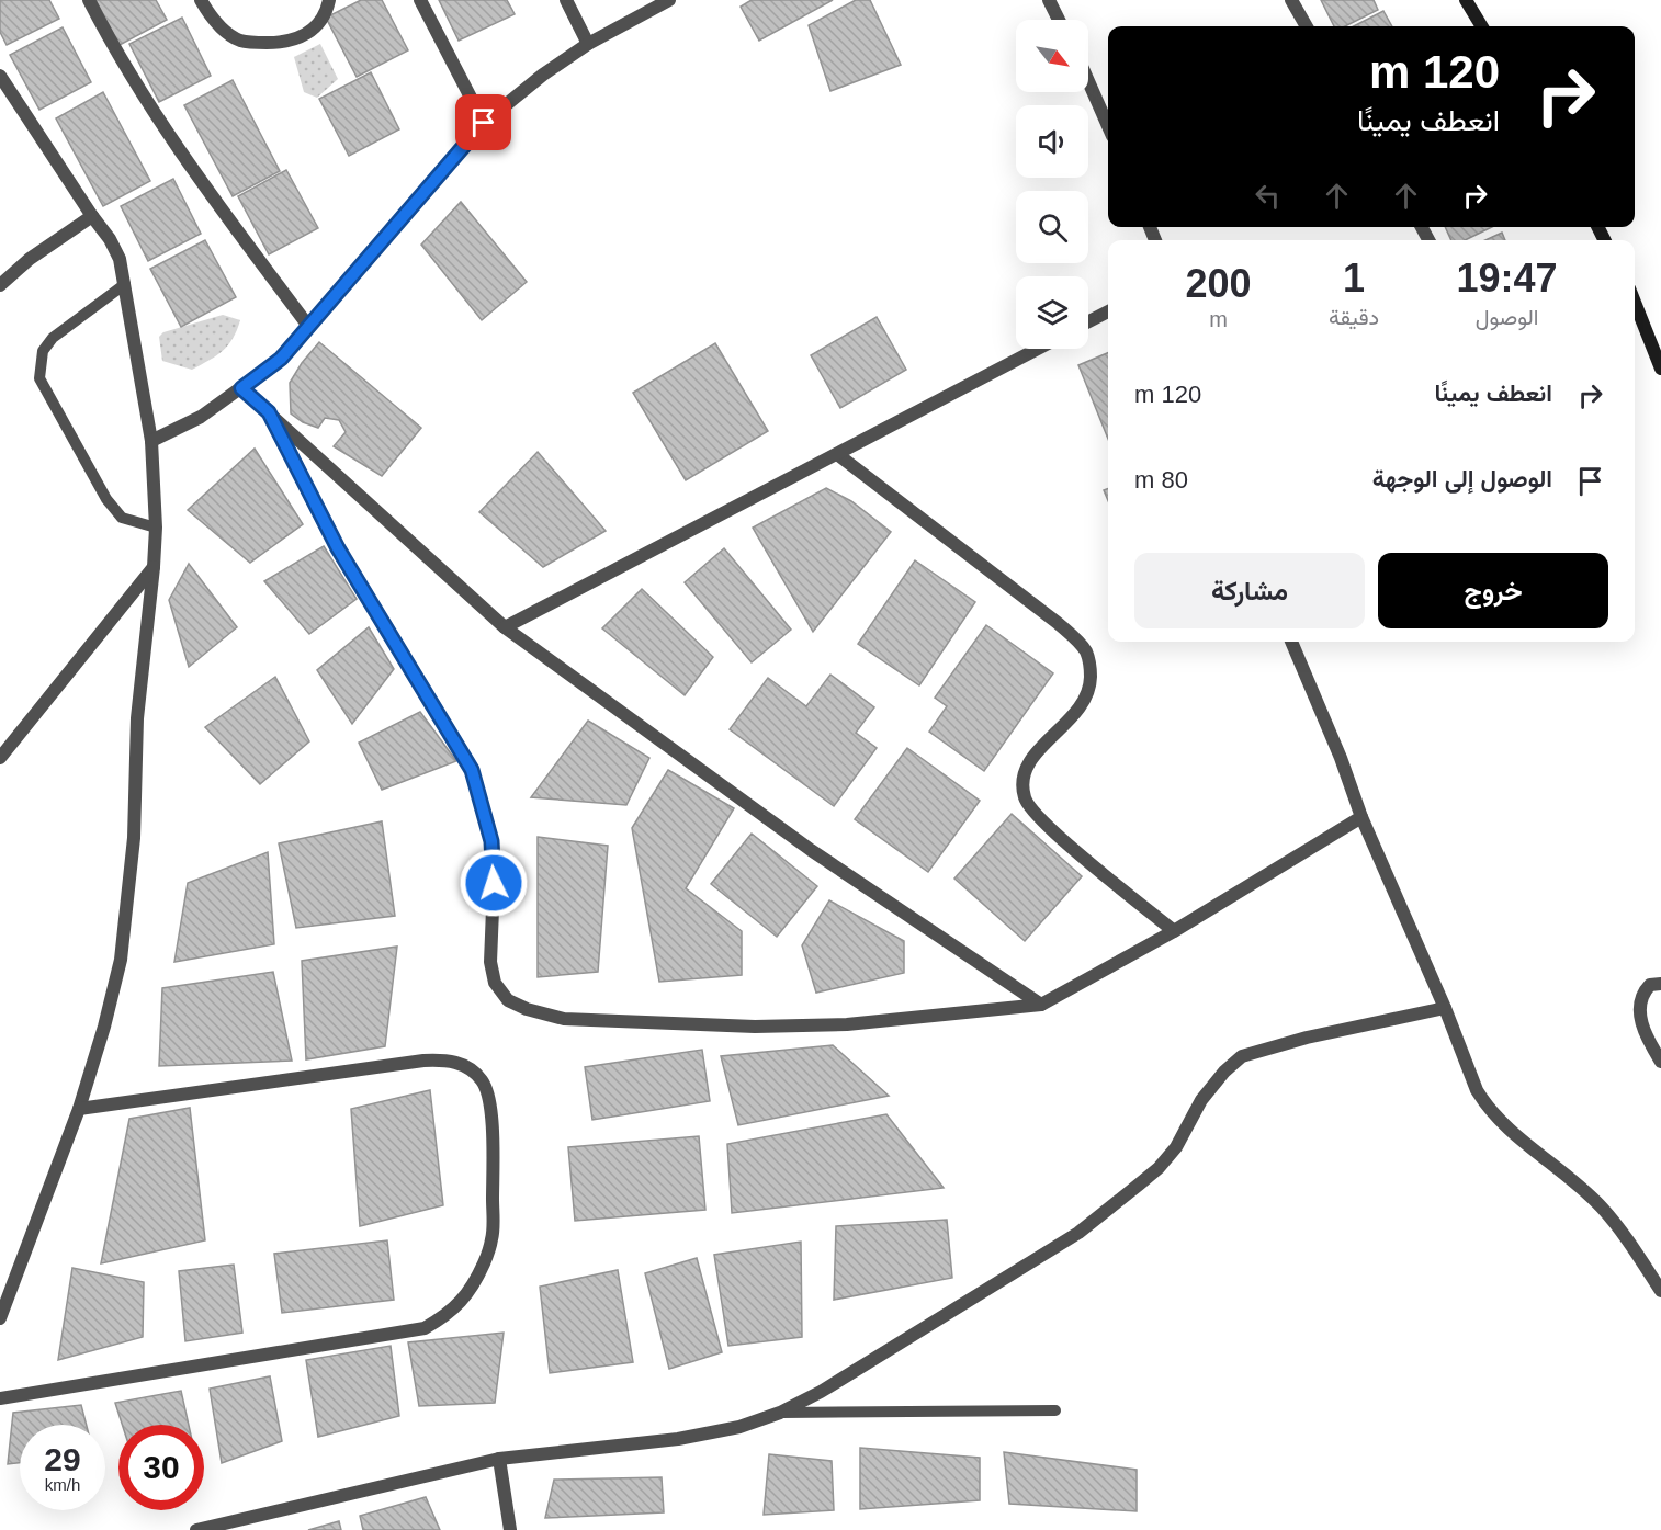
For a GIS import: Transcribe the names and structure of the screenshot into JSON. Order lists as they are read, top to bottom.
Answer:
{
  "north": "bottom right",
  "page": {
    "turn": ["120 m", "انعطف يمينًا"],
    "eta": [
      "19:47",
      "الوصول",
      "1",
      "دقيقة",
      "200",
      "m"
    ],
    "list": [
      {
        "name": "انعطف يمينًا",
        "value": "120 m"
      },
      {
        "name": "الوصول إلى الوجهة",
        "value": "80 m"
      }
    ],
    "buttons": ["خروج", "مشاركة"],
    "speed": "29 km/h",
    "limit": "30"
  }
}
